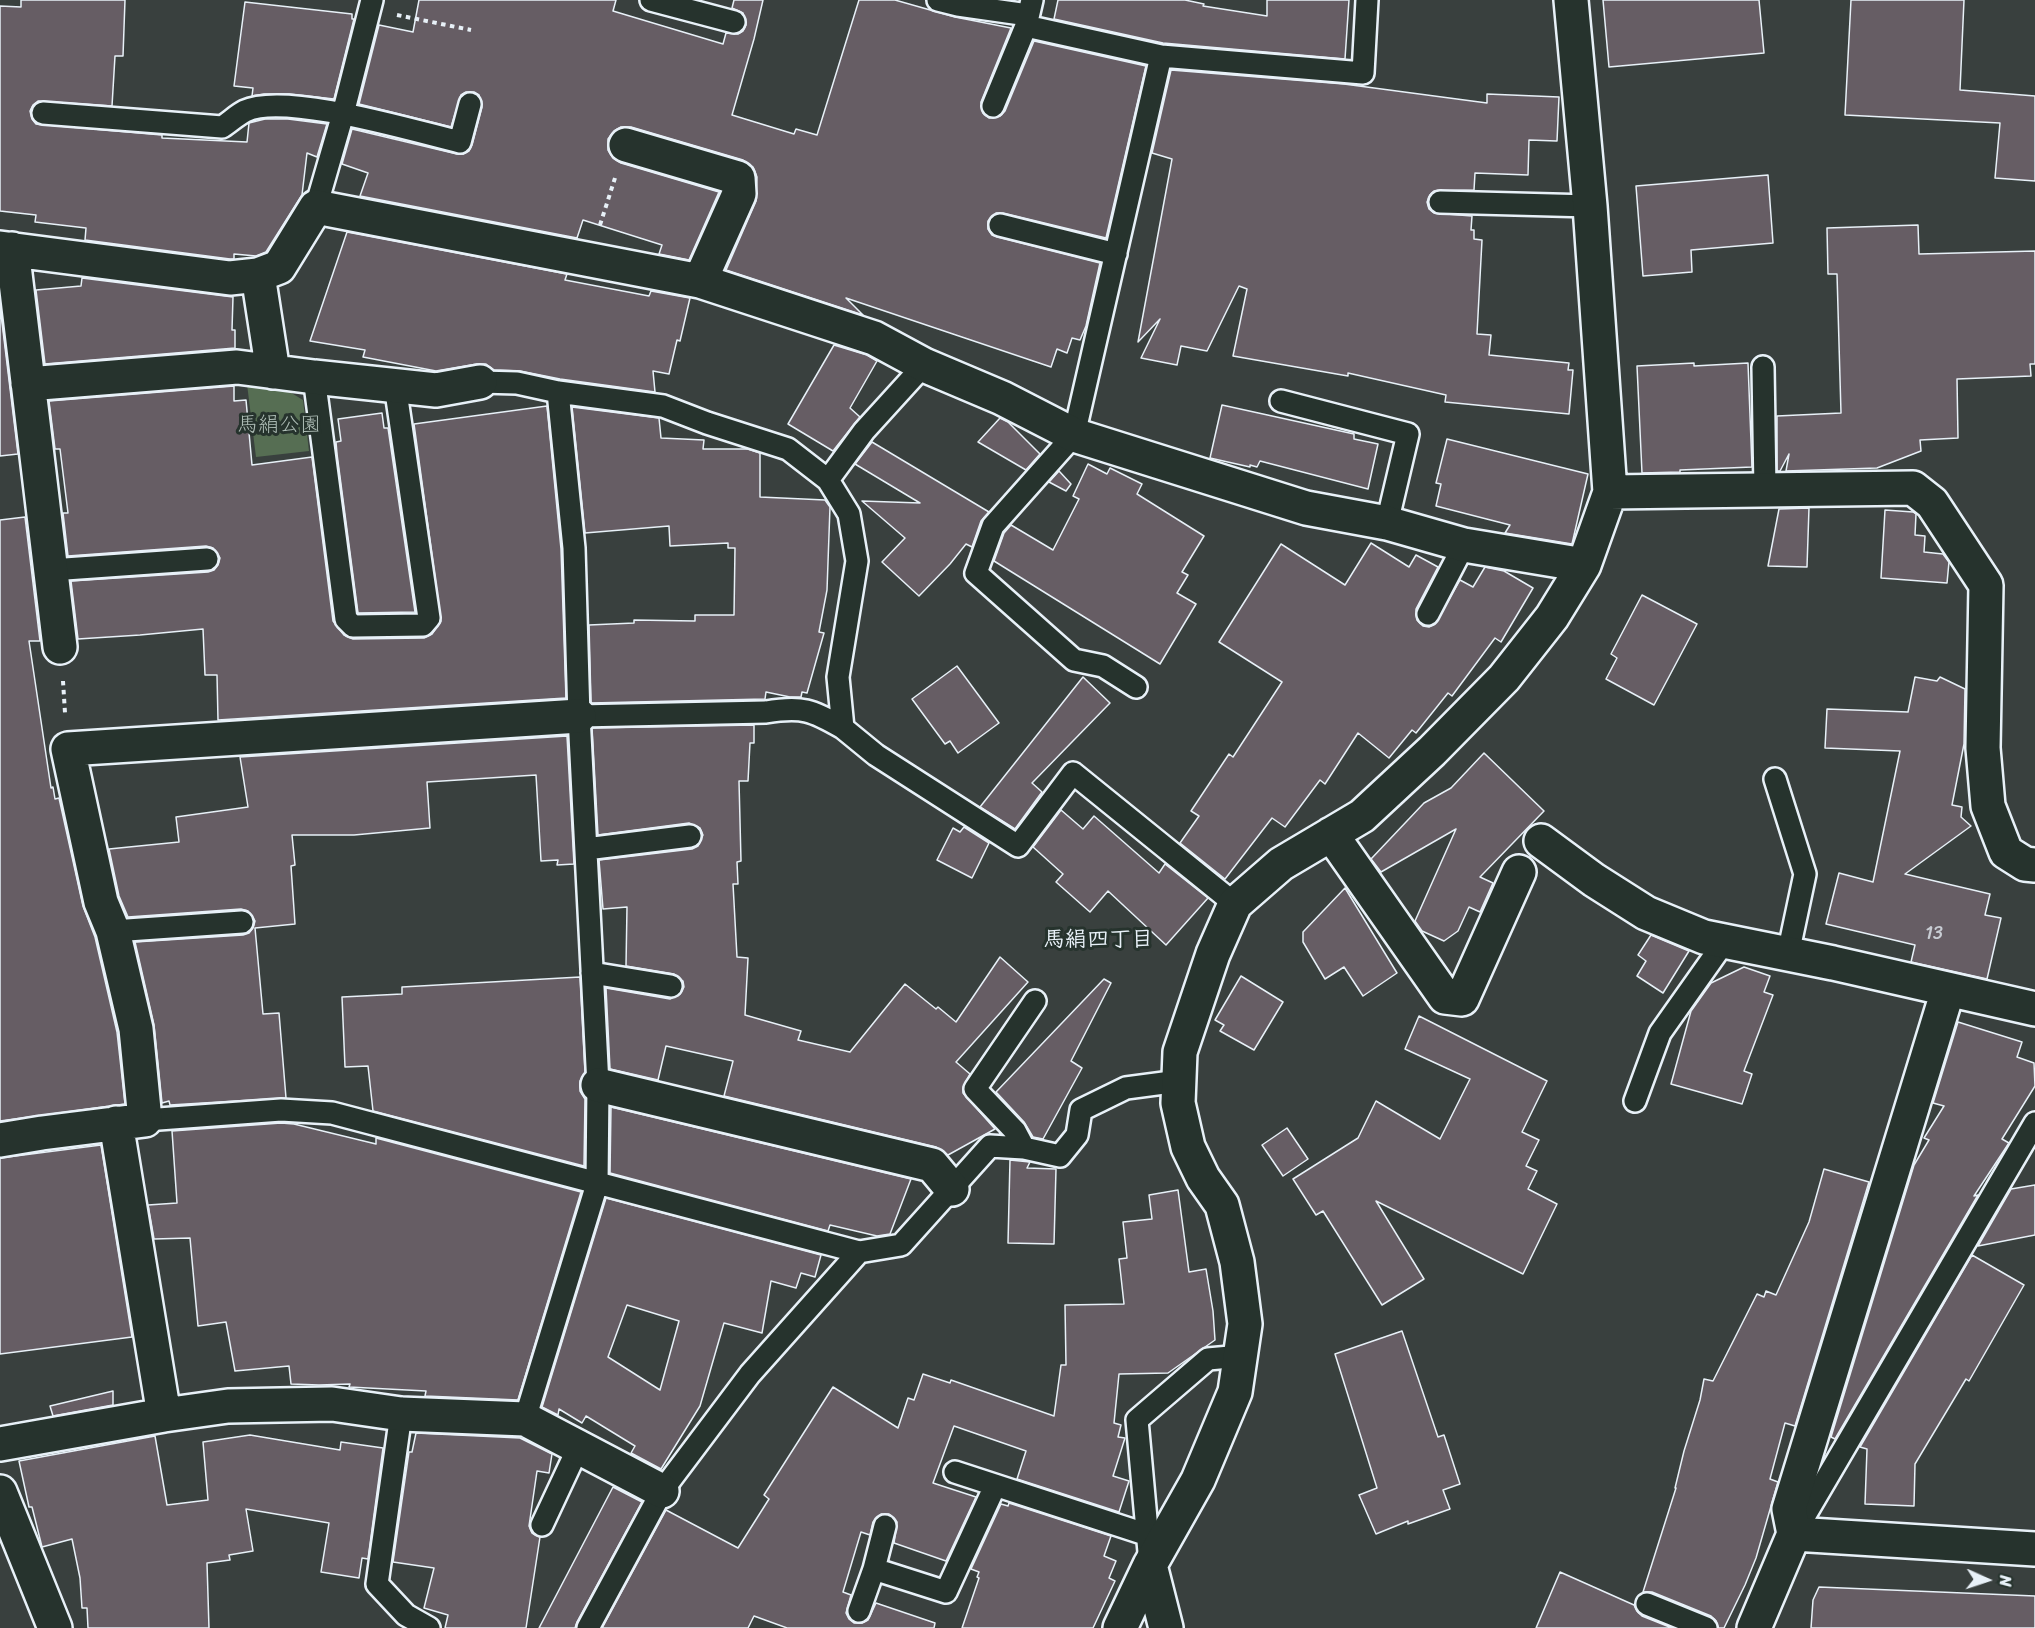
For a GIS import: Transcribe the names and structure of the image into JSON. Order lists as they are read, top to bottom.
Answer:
{
  "districts": ["馬絹四丁目"],
  "parks": ["馬絹公園"],
  "house_numbers": ["13"],
  "north": "right"
}
